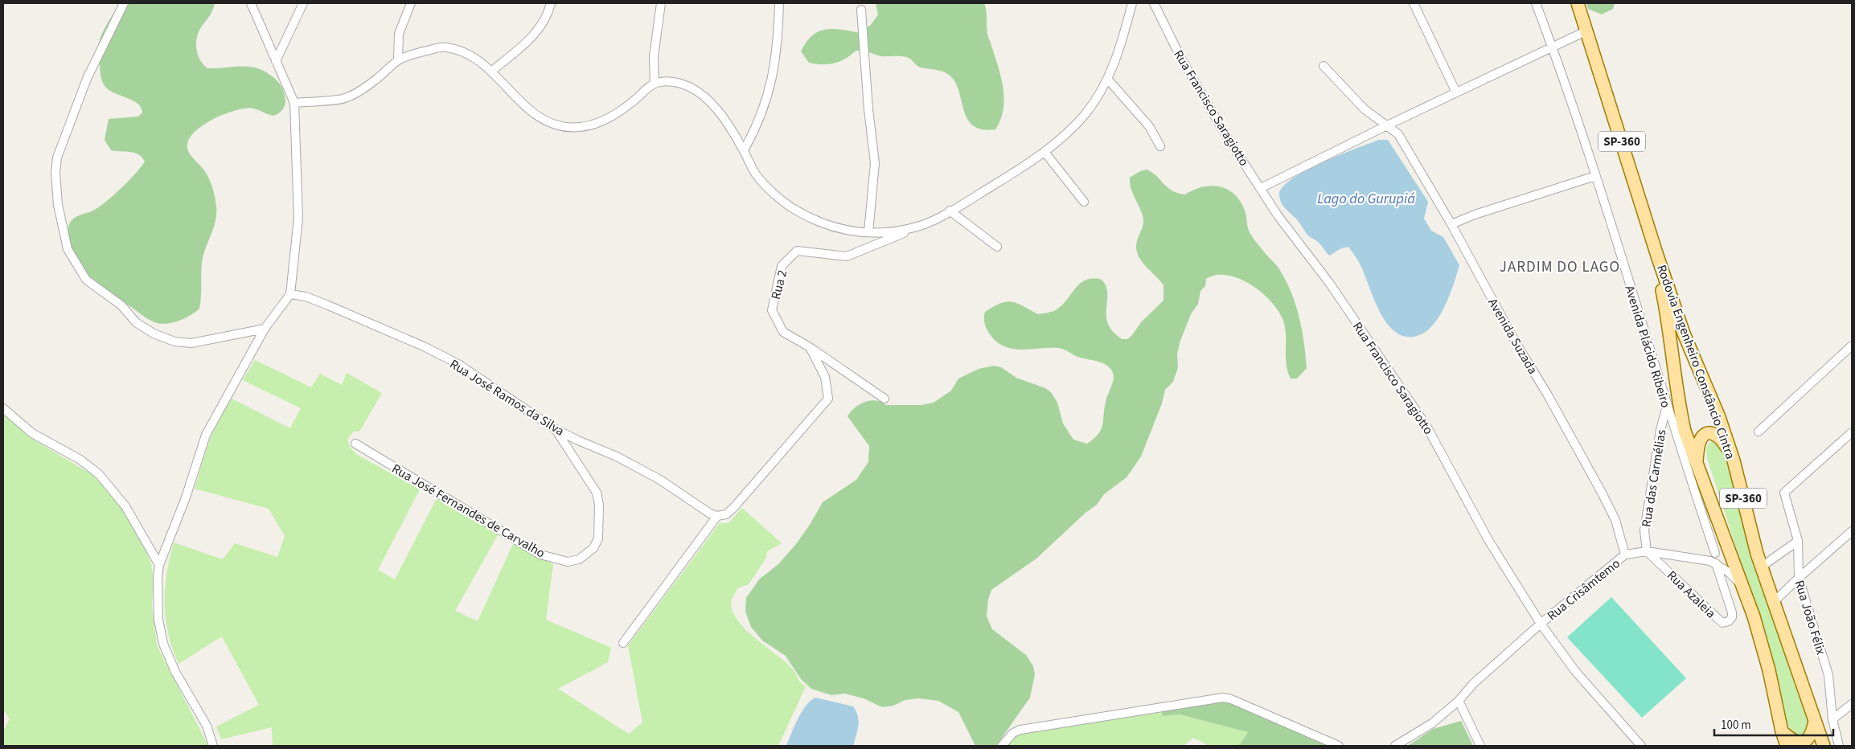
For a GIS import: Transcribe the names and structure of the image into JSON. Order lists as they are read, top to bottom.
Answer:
{
  "streets": {
    "main road": ["SP-360", "Rodovia Engenheiro Constâncio Cintra"],
    "street": [
      "Rua Francisco Saragiotto",
      "Rua 2",
      "Avenida Suzada",
      "Avenida Plácido Ribeiro",
      "Rua José Ramos da Silva",
      "Rua das Carmélias",
      "Rua José Fernandes de Carvalho",
      "Rua Crisâmtemo",
      "Rua Azaleia",
      "Rua João Félix"
    ]
  },
  "crossings": [
    ["Rua Francisco Saragiotto", "Rua Crisâmtemo"],
    ["Avenida Suzada", "Rua Crisâmtemo"],
    ["Avenida Plácido Ribeiro", "Rua das Carmélias"],
    ["Rua José Ramos da Silva", "Rua José Fernandes de Carvalho"],
    ["Rua das Carmélias", "Rua Azaleia"]
  ],
  "districts": ["JARDIM DO LAGO"],
  "water": ["Lago do Gurupiá"],
  "scale_bar": "100 m"
}
